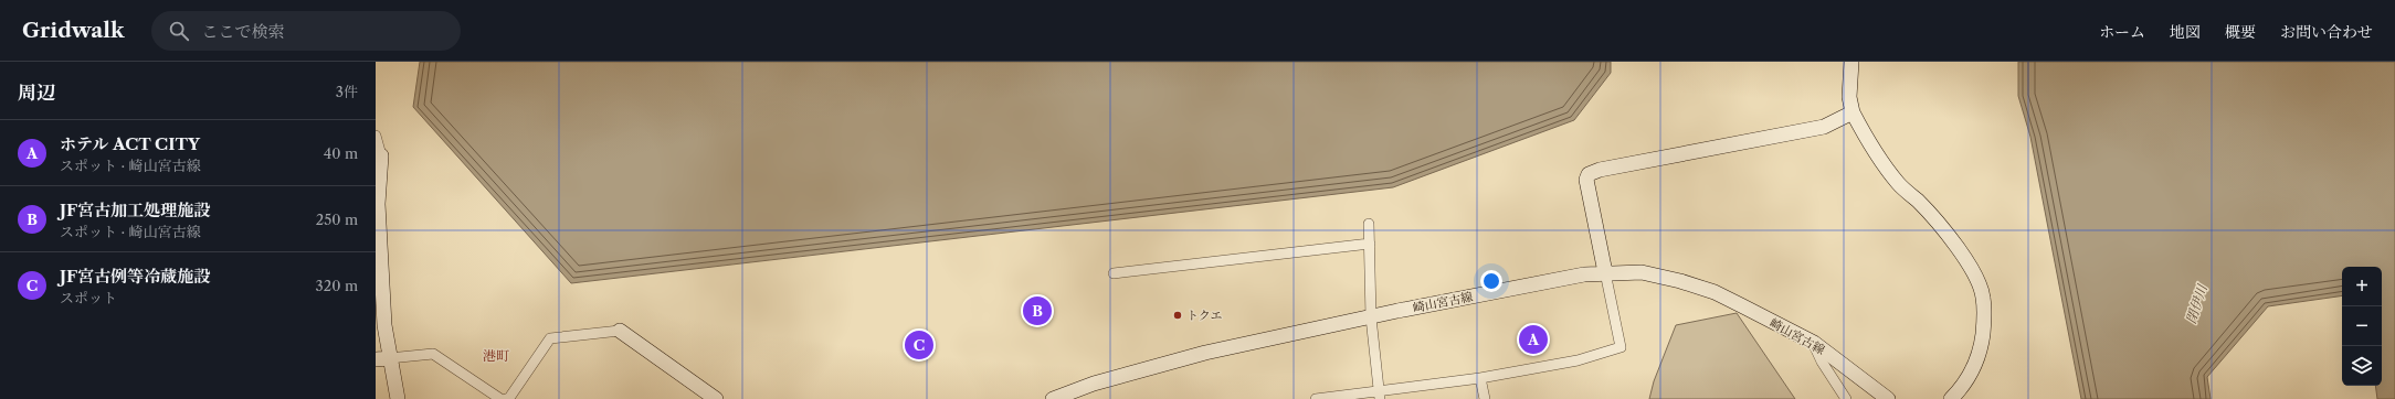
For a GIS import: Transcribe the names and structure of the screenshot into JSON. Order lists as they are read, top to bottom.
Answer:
{
  "streets": {
    "street": ["崎山宮古線"]
  },
  "districts": ["港町"],
  "water": ["閉伊川"],
  "places": ["トクエ"],
  "page": {
    "header": "Gridwalk",
    "search": "ここで検索",
    "nav": [
      "ホーム",
      "地図",
      "概要",
      "お問い合わせ"
    ],
    "heading": ["周辺", "3件"],
    "list": [
      {
        "mark": "A",
        "name": "ホテル ACT CITY",
        "note": "スポット · 崎山宮古線",
        "value": "40 m"
      },
      {
        "mark": "B",
        "name": "JF宮古加工処理施設",
        "note": "スポット · 崎山宮古線",
        "value": "250 m"
      },
      {
        "mark": "C",
        "name": "JF宮古例等冷蔵施設",
        "note": "スポット",
        "value": "320 m"
      }
    ],
    "map_buttons": ["+", "−"],
    "pins": ["B", "A", "C"]
  }
}
